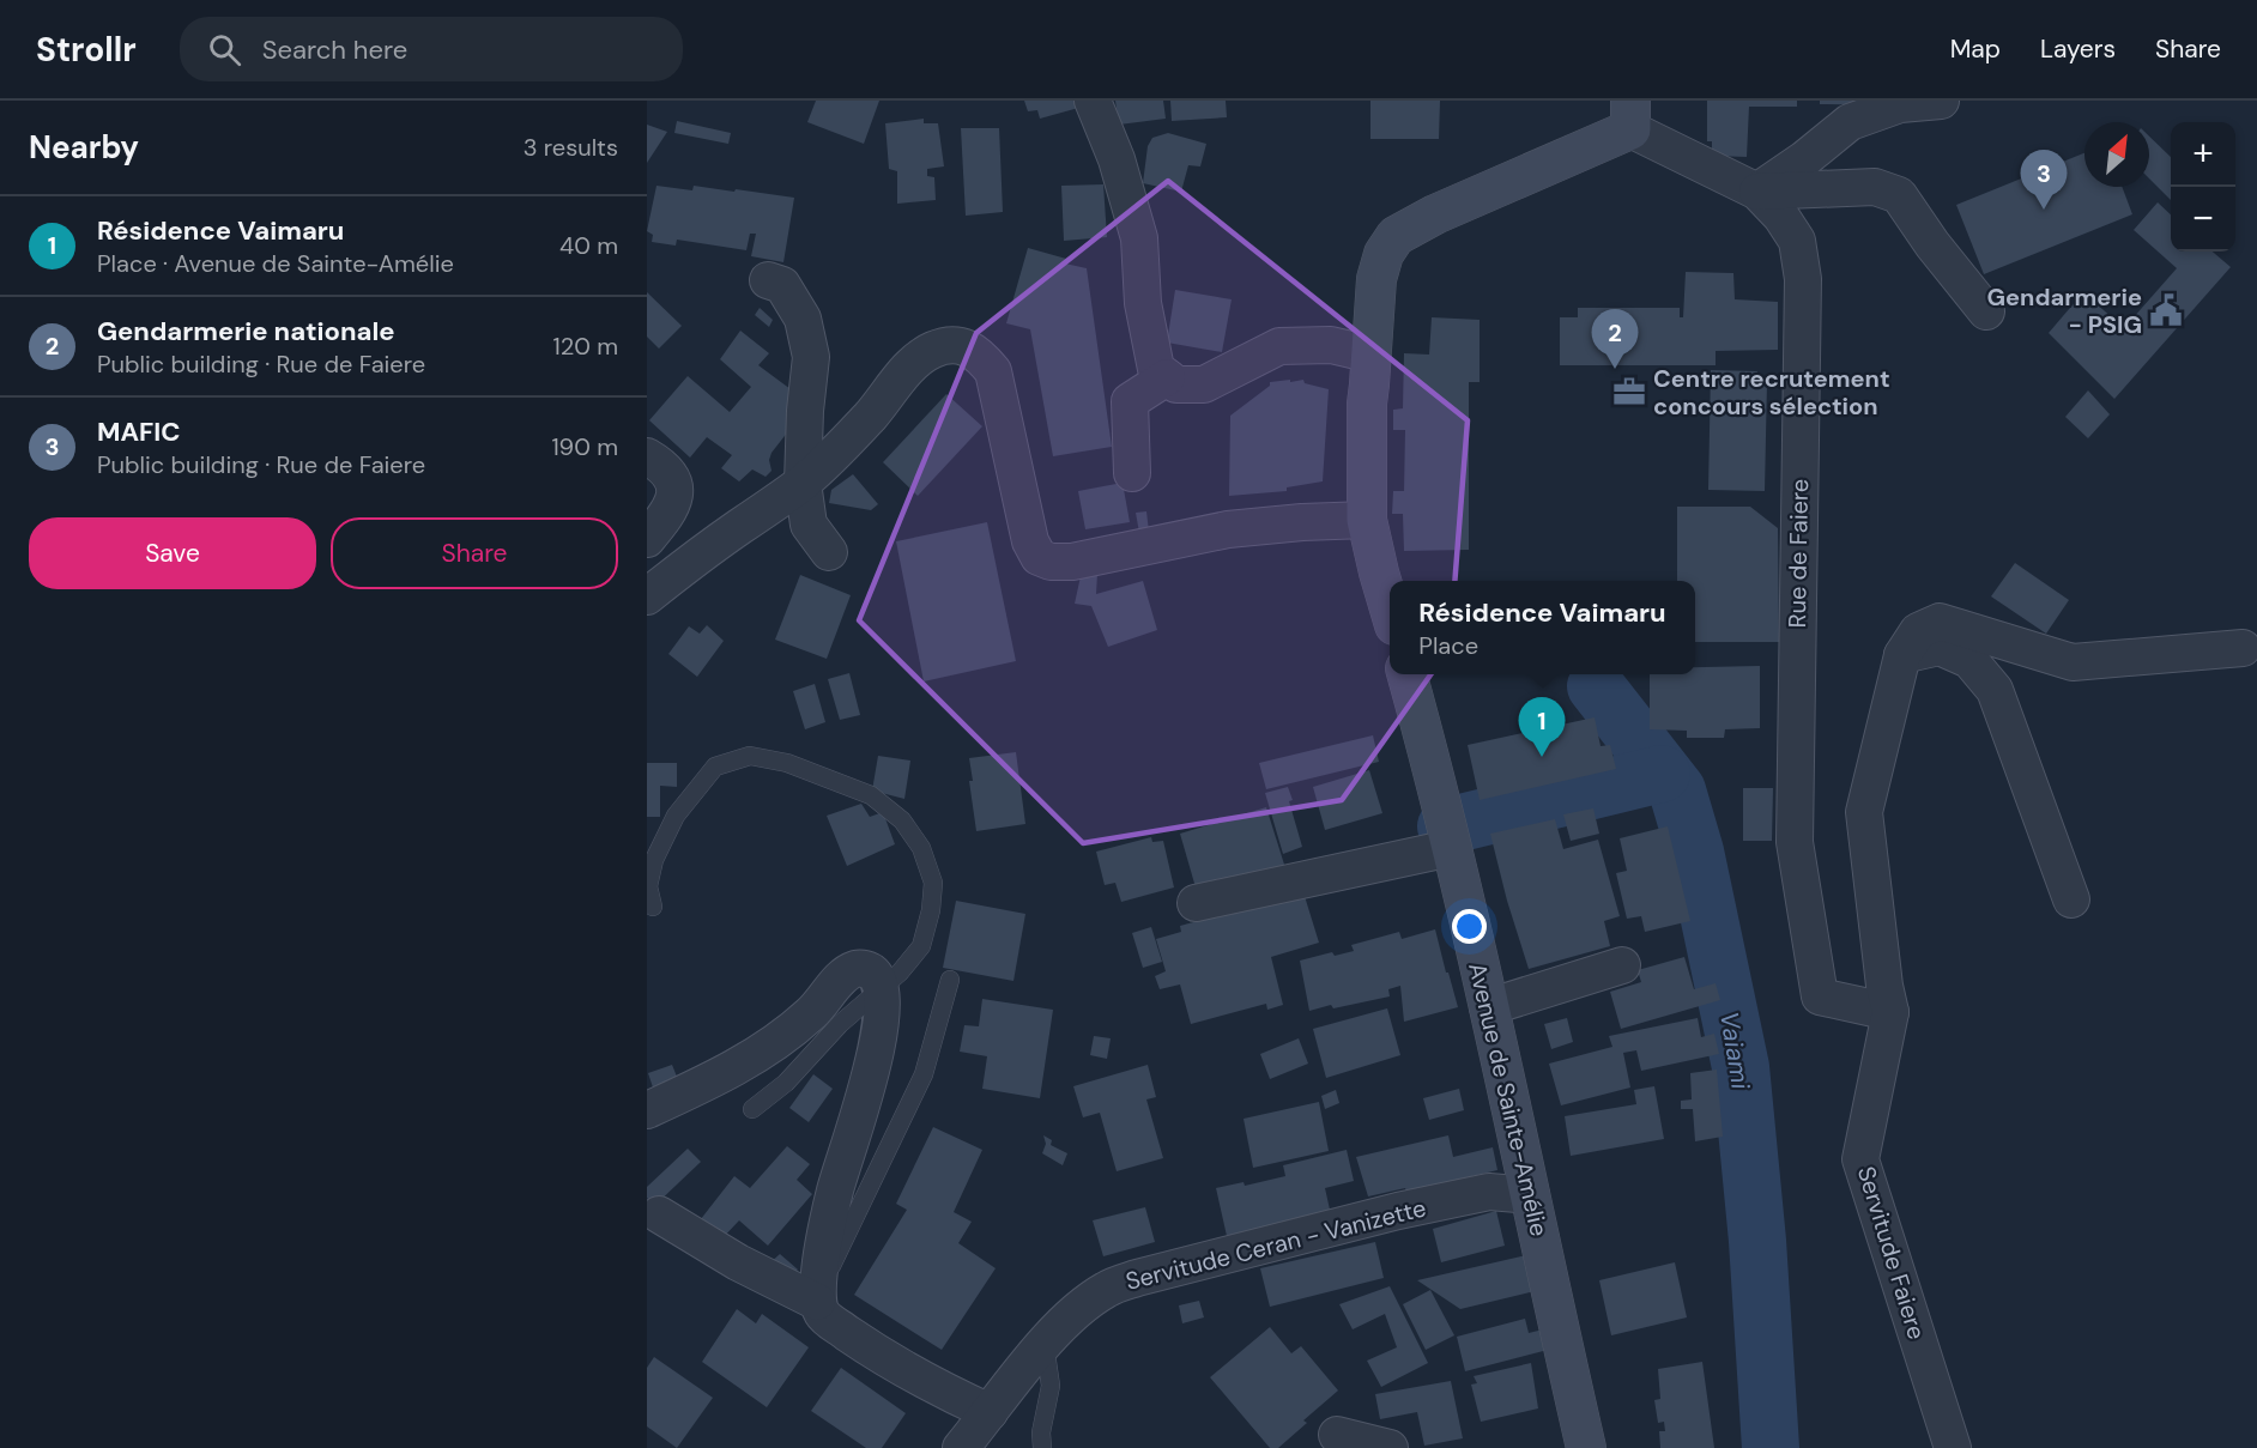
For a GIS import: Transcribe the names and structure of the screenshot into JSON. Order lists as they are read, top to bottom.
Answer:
{
  "streets": {
    "street": [
      "Rue de Faiere",
      "Avenue de Sainte-Amélie",
      "Servitude Ceran - Vanizette",
      "Servitude Faiere"
    ]
  },
  "crossings": [
    ["Rue de Faiere", "Servitude Faiere"],
    ["Avenue de Sainte-Amélie", "Servitude Ceran - Vanizette"]
  ],
  "water": ["Vaiami"],
  "places": {
    "public building": ["Gendarmerie - PSIG"],
    "office": ["Centre recrutement concours sélection"]
  },
  "north": "top right",
  "page": {
    "header": "Strollr",
    "search": "Search here",
    "nav": ["Map", "Layers", "Share"],
    "heading": ["Nearby", "3 results"],
    "map_buttons": ["+", "−"],
    "pins": ["3", "2", "1"],
    "list": [
      {
        "mark": "1",
        "name": "Résidence Vaimaru",
        "note": "Place · Avenue de Sainte-Amélie",
        "value": "40 m"
      },
      {
        "mark": "2",
        "name": "Gendarmerie nationale",
        "note": "Public building · Rue de Faiere",
        "value": "120 m"
      },
      {
        "mark": "3",
        "name": "MAFIC",
        "note": "Public building · Rue de Faiere",
        "value": "190 m"
      }
    ],
    "buttons": ["Save", "Share"],
    "popup": ["Résidence Vaimaru", "Place"]
  }
}
